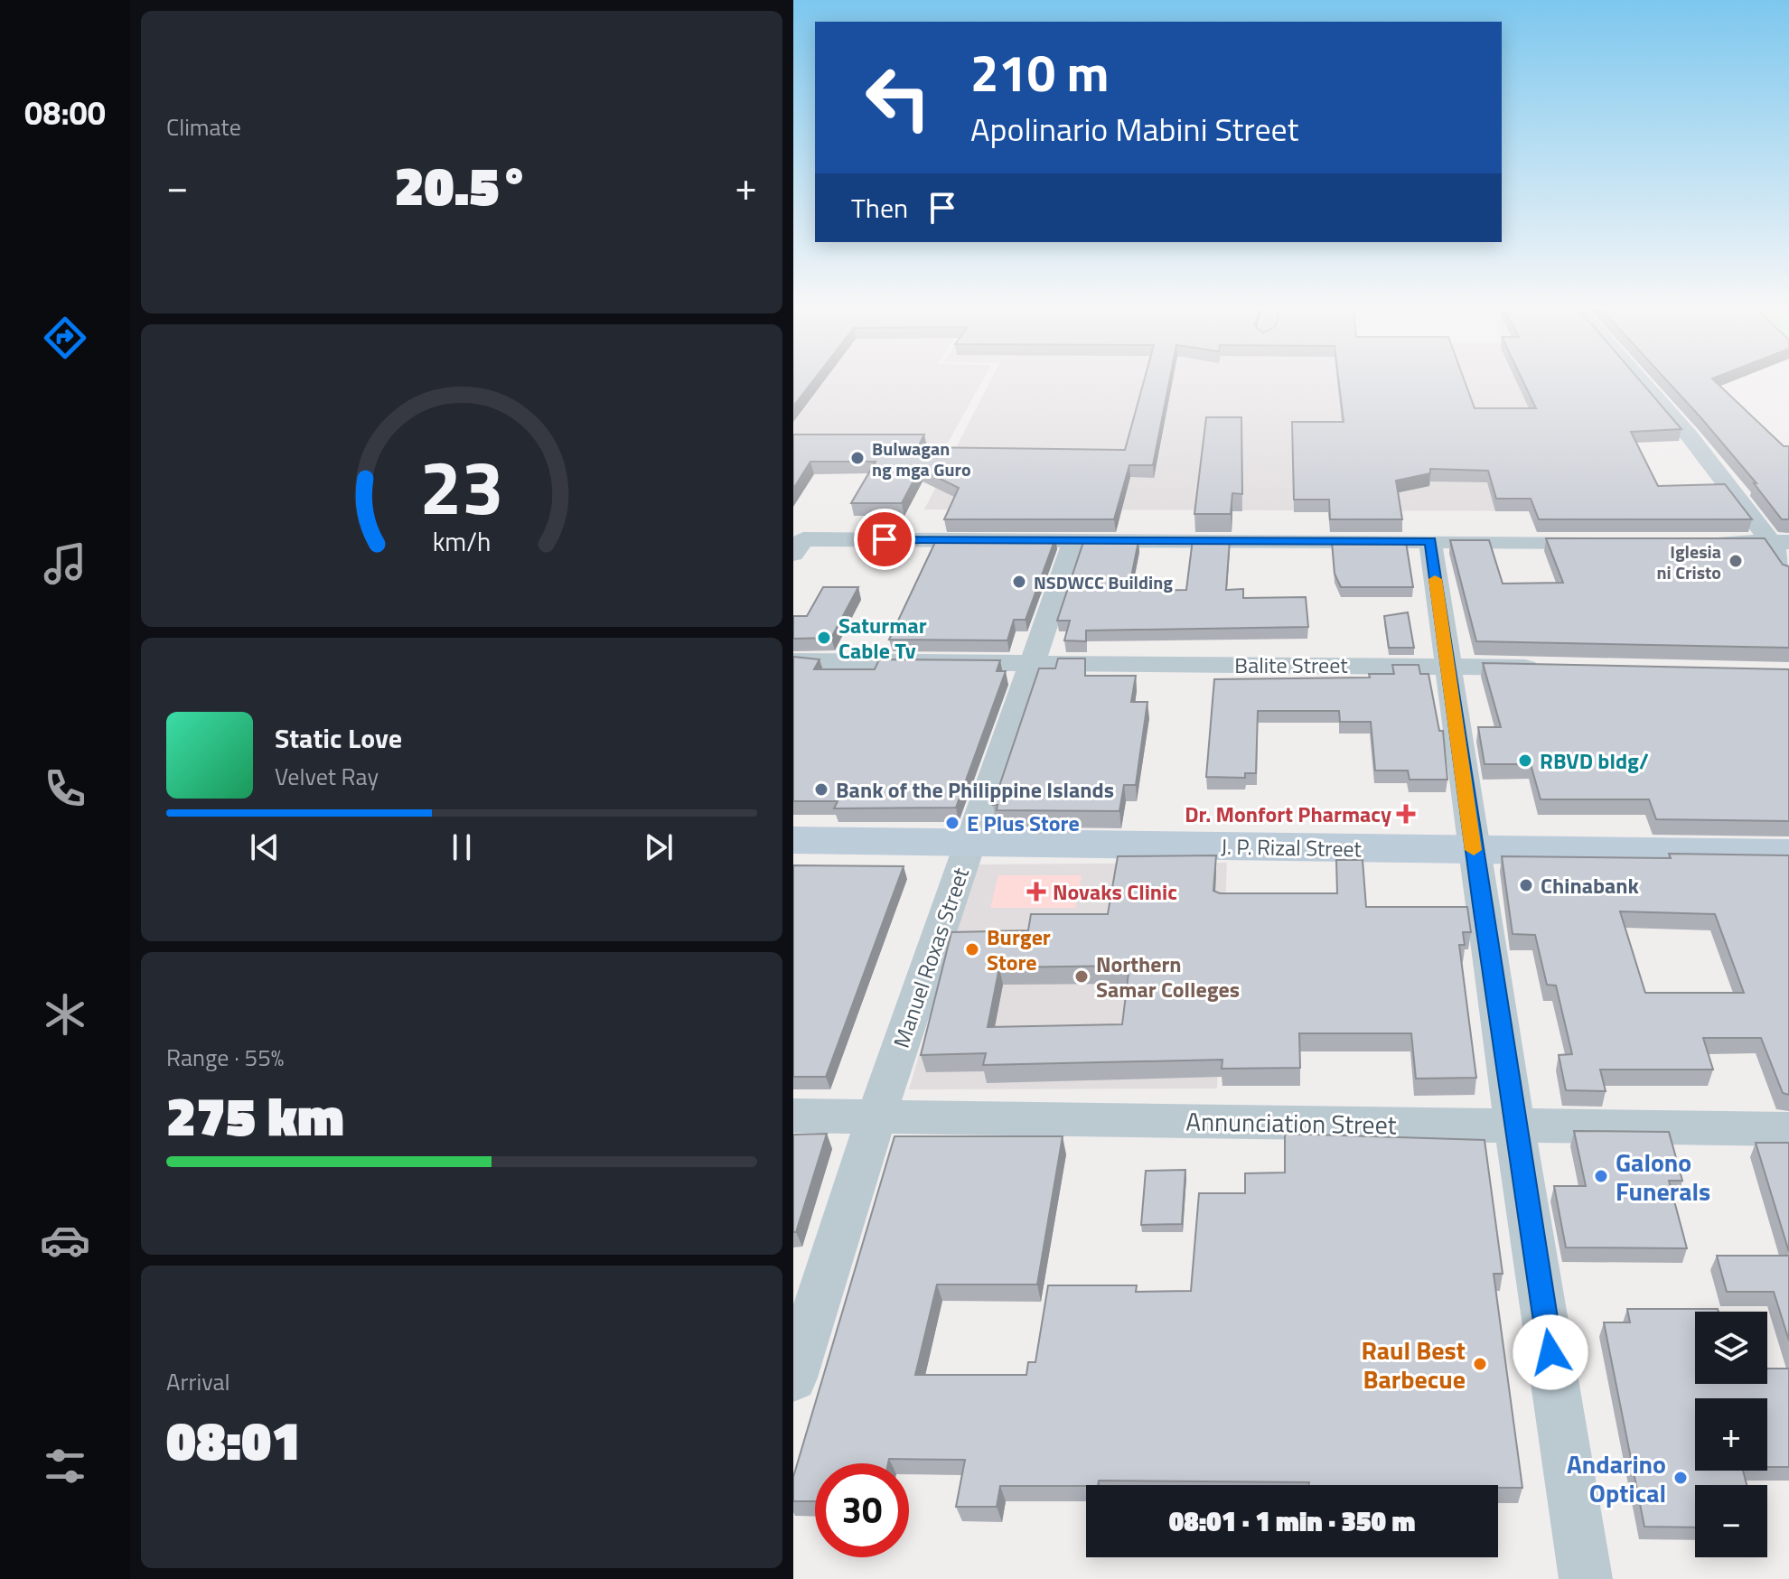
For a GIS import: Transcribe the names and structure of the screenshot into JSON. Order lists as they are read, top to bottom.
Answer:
{
  "streets": {
    "main road": ["J. P. Rizal Street"],
    "street": ["Balite Street", "Manuel Roxas Street", "Annunciation Street"]
  },
  "crossings": [
    ["Balite Street", "Manuel Roxas Street"],
    ["J. P. Rizal Street", "Manuel Roxas Street"],
    ["Manuel Roxas Street", "Annunciation Street"]
  ],
  "places": {
    "other": [
      "Bulwagan ng mga Guro",
      "Iglesia ni Cristo",
      "NSDWCC Building",
      "Saturmar Cable Tv",
      "RBVD bldg/",
      "Bank of the Philippine Islands",
      "E Plus Store",
      "Chinabank",
      "Burger Store",
      "Northern Samar Colleges",
      "Galono Funerals",
      "Raul Best Barbecue",
      "Andarino Optical"
    ],
    "health": ["Dr. Monfort Pharmacy", "Novaks Clinic"]
  },
  "page": {
    "tabs": "08:00",
    "tile": [
      "Climate",
      ["Range · 55%", "275 km"],
      ["Arrival", "08:01"]
    ],
    "turn": ["210 m", "Apolinario Mabini Street"],
    "heat": ["−", "20.5°", "+"],
    "then": "Then",
    "song": ["Static Love", "Velvet Ray"],
    "map_buttons": ["+", "−"],
    "limit": "30",
    "trip": "08:01 · 1 min · 350 m",
    "gauge": ["23", "km/h"]
  }
}
